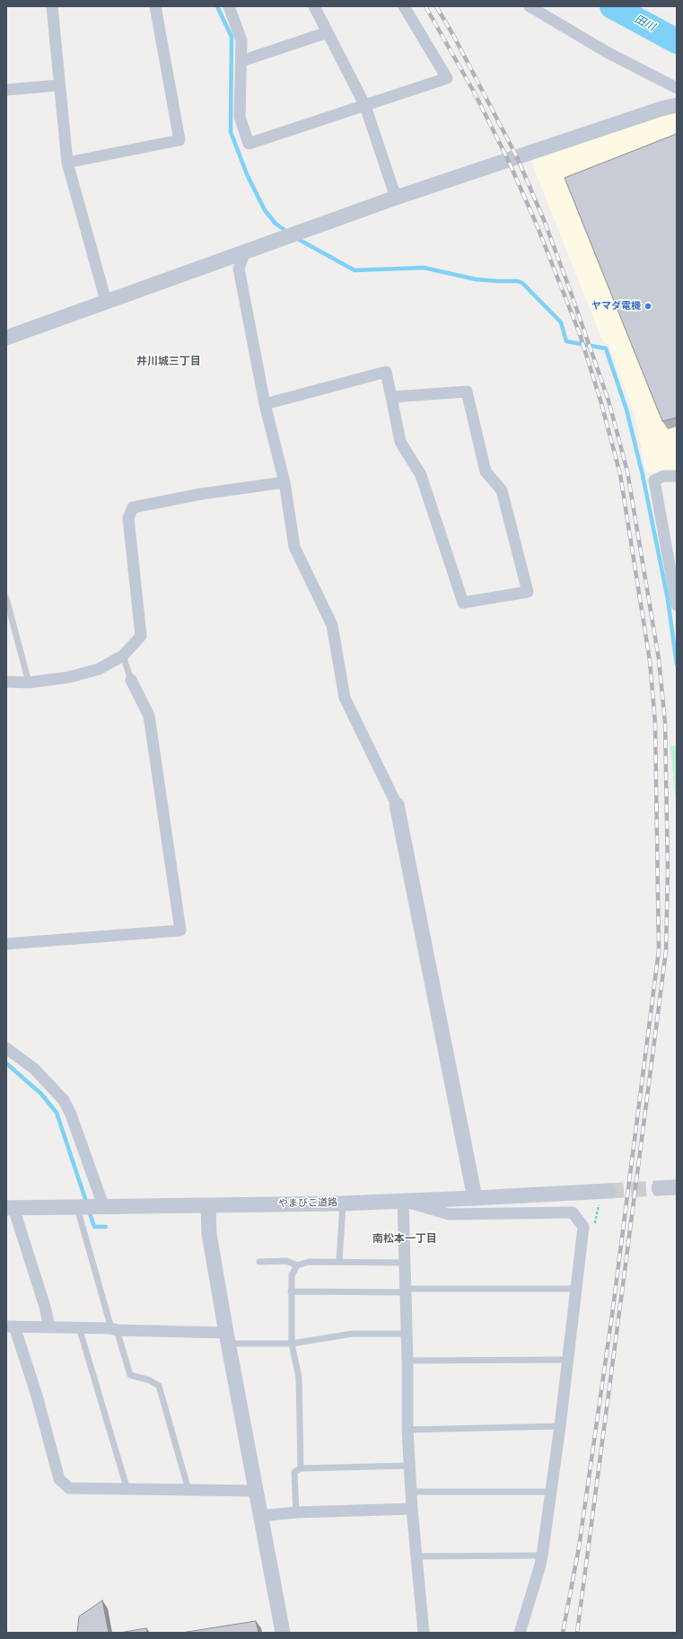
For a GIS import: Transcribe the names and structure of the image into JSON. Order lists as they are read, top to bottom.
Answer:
{
  "streets": {
    "street": ["やまびこ道路"]
  },
  "districts": ["井川城三丁目", "南松本一丁目"],
  "water": ["田川"],
  "places": ["ヤマダ電機"]
}
